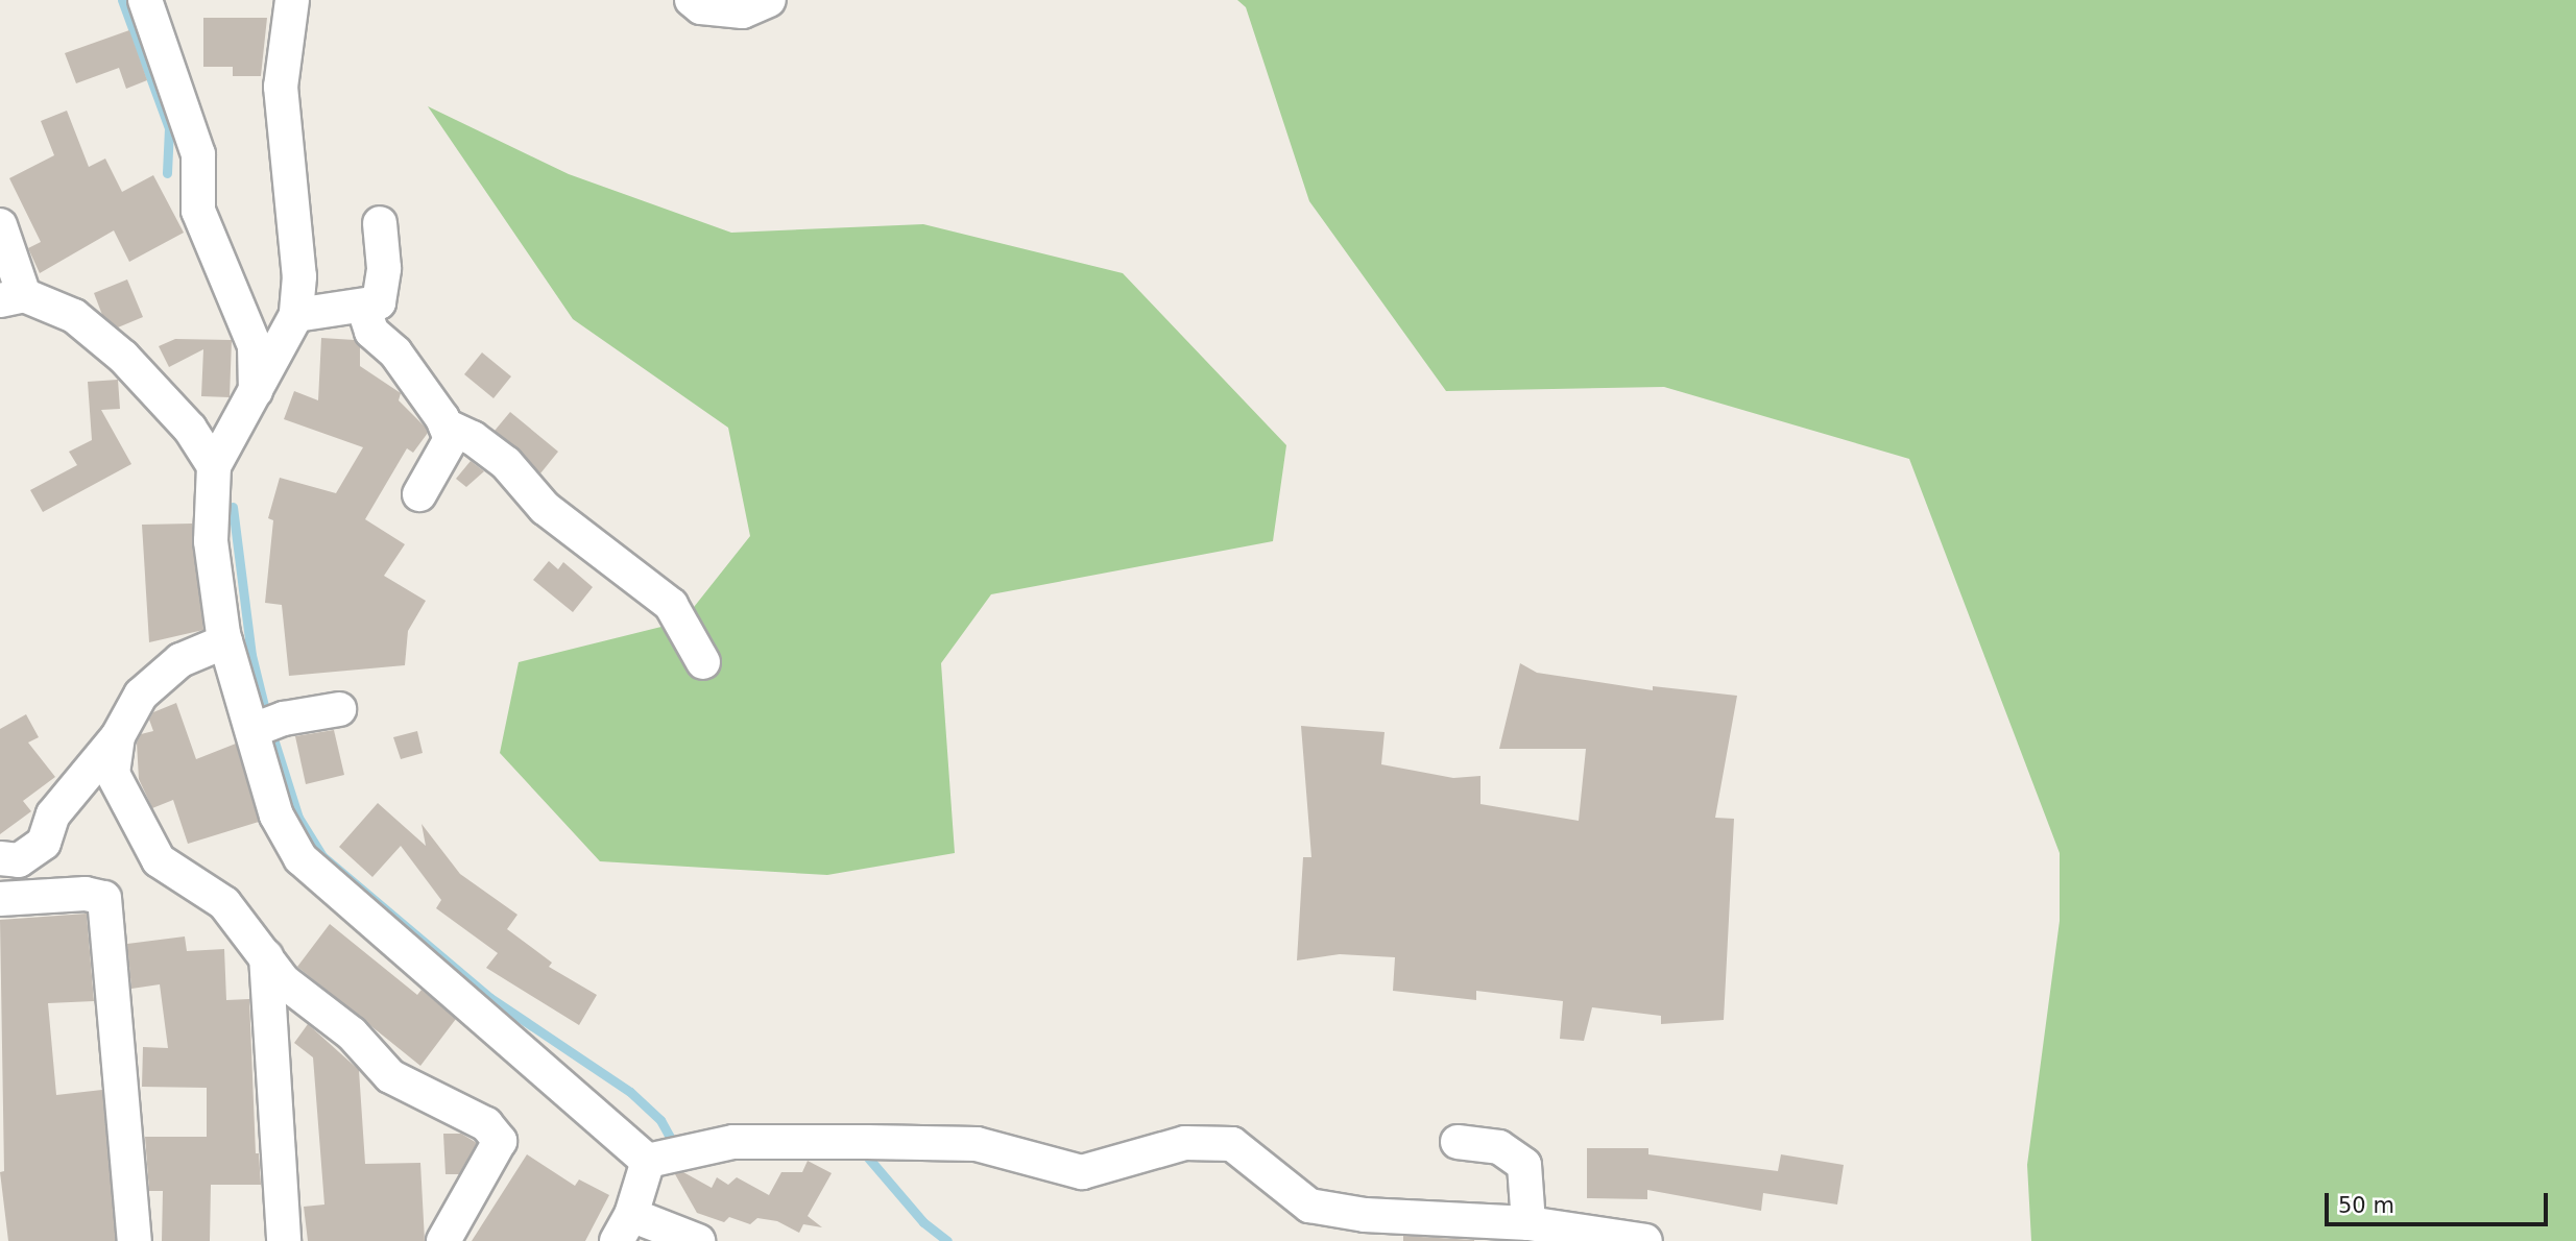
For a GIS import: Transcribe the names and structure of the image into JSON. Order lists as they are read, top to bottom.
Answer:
{
  "scale_bar": "50 m"
}
